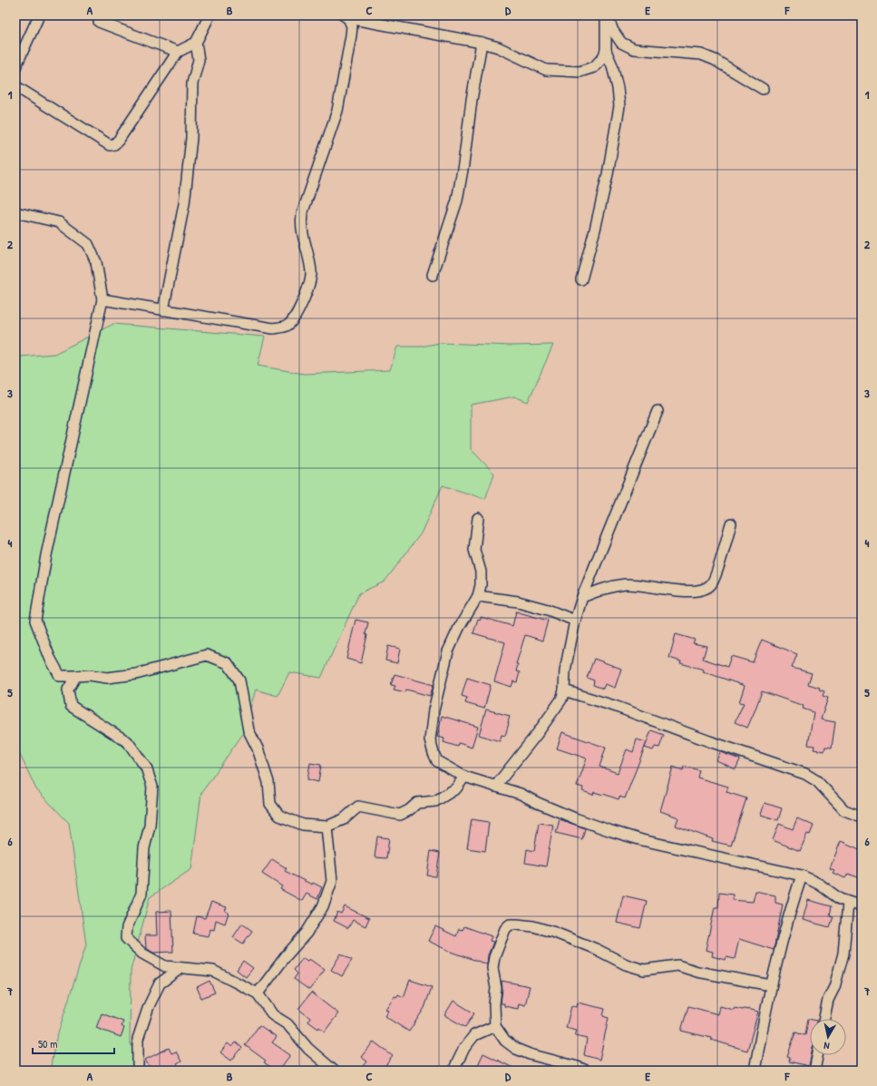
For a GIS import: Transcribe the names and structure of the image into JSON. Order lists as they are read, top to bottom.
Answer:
{
  "scale_bar": "50 m",
  "north": "bottom",
  "grid": {
    "columns": [
      "A",
      "B",
      "C",
      "D",
      "E",
      "F"
    ],
    "rows": [
      "1",
      "2",
      "3",
      "4",
      "5",
      "6",
      "7"
    ]
  }
}
